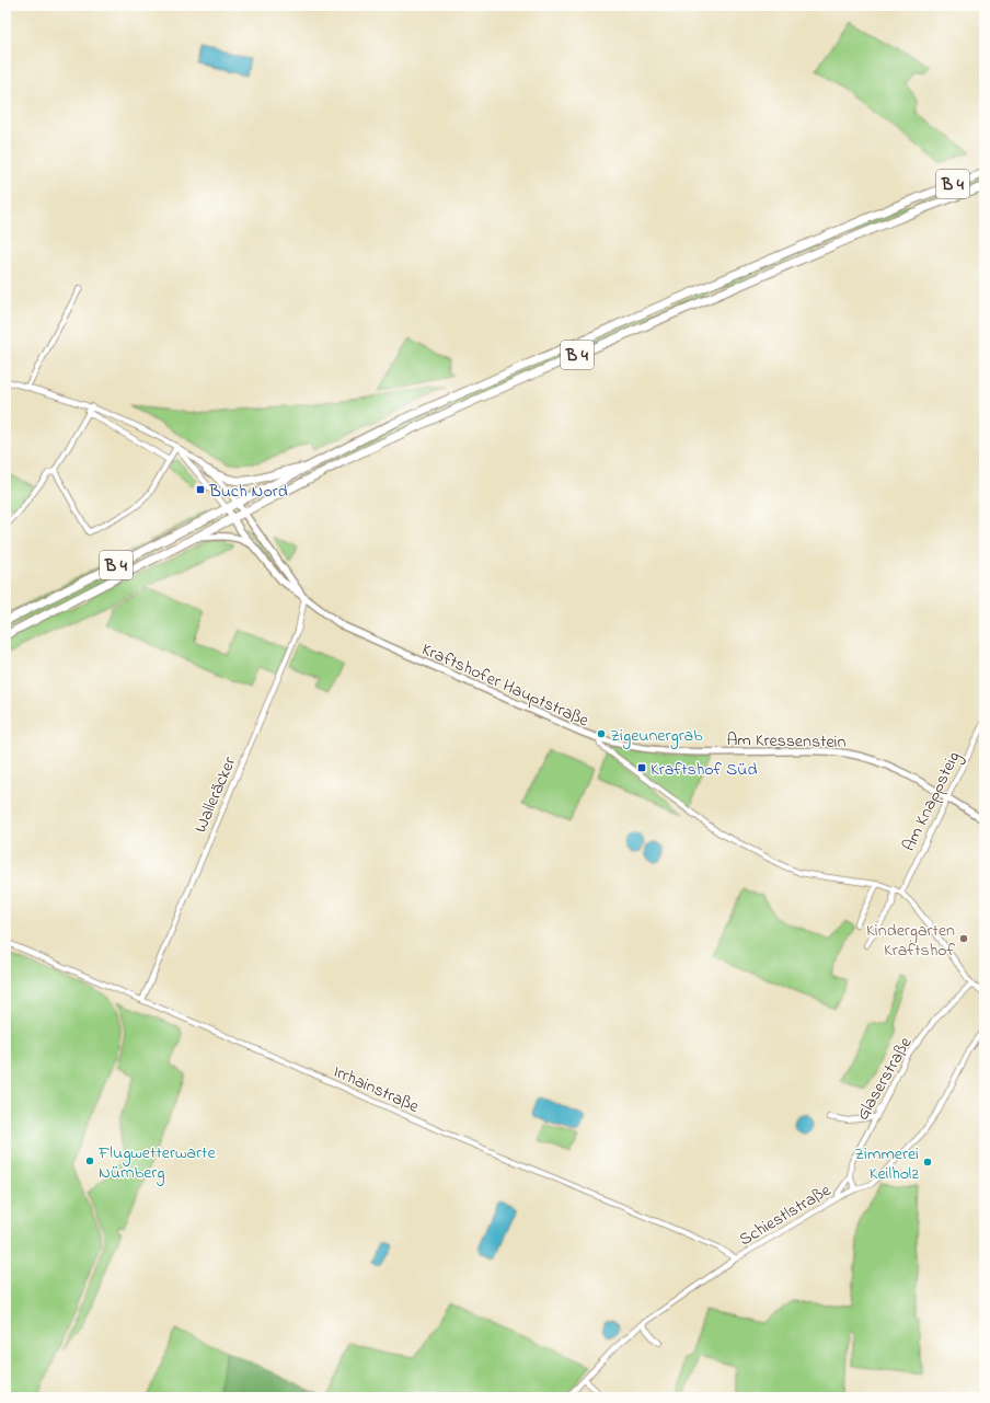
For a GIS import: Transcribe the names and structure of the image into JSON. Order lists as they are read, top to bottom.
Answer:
{
  "streets": {
    "main road": ["B 4"],
    "street": [
      "Kraftshofer Hauptstraße",
      "Am Kressenstein",
      "Walleräcker",
      "Am Knappsteig",
      "Glaserstraße",
      "Irrhainstraße",
      "Schiestlstraße"
    ]
  },
  "crossings": [
    ["B 4", "Kraftshofer Hauptstraße"],
    ["Kraftshofer Hauptstraße", "Am Kressenstein"],
    ["Kraftshofer Hauptstraße", "Walleräcker"],
    ["Kraftshofer Hauptstraße", "Am Knappsteig"],
    ["Kraftshofer Hauptstraße", "Glaserstraße"],
    ["Am Kressenstein", "Am Knappsteig"],
    ["Walleräcker", "Irrhainstraße"],
    ["Glaserstraße", "Schiestlstraße"],
    ["Irrhainstraße", "Schiestlstraße"]
  ],
  "places": {
    "transit": ["Buch Nord", "Kraftshof Süd"],
    "other": [
      "Zigeunergrab",
      "Kindergarten Kraftshof",
      "Flugwetterwarte Nürnberg",
      "Zimmerei Keilholz"
    ]
  }
}
